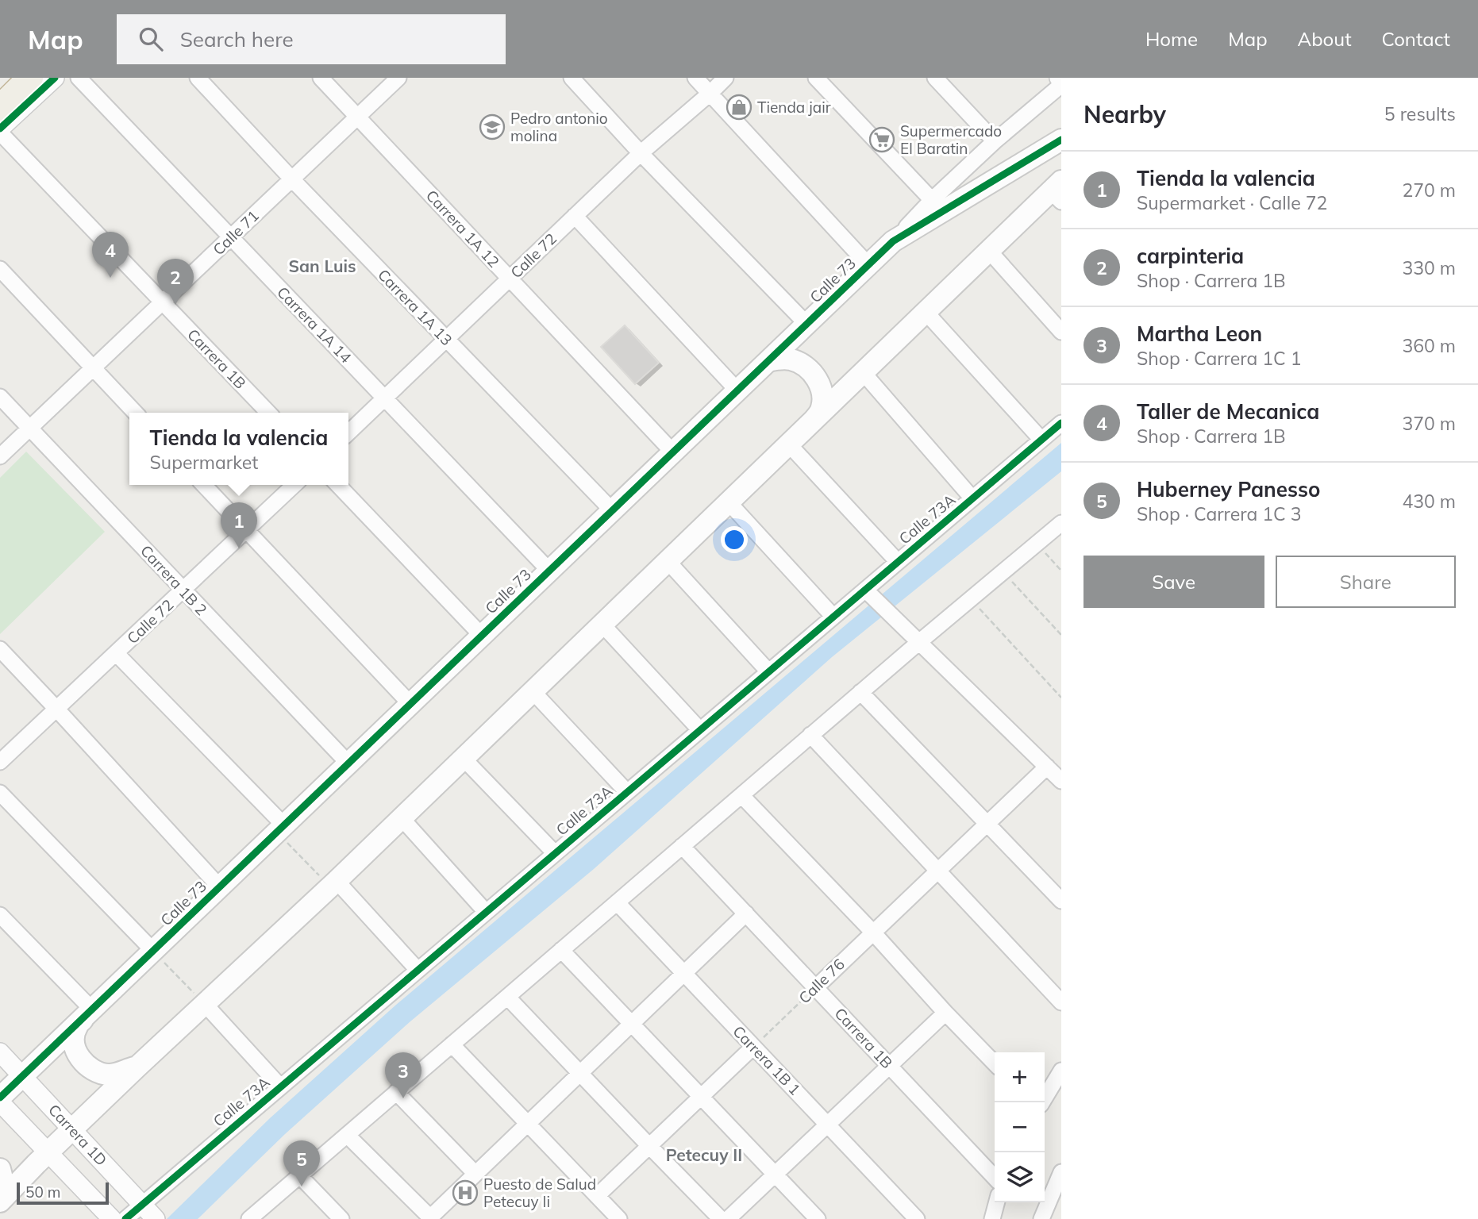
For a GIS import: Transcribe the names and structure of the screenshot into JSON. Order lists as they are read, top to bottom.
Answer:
{
  "streets": {
    "main road": ["Calle 73"],
    "street": [
      "Carrera 1A 12",
      "Calle 71",
      "Calle 72",
      "Carrera 1A 13",
      "Carrera 1A 14",
      "Carrera 1B",
      "Calle 73A",
      "Carrera 1B 2",
      "Calle 76",
      "Carrera 1B 1",
      "Carrera 1D"
    ]
  },
  "crossings": [
    ["Carrera 1A 12", "Calle 71"],
    ["Carrera 1A 12", "Calle 72"],
    ["Carrera 1A 12", "Calle 73"],
    ["Calle 71", "Carrera 1A 13"],
    ["Calle 71", "Carrera 1A 14"],
    ["Calle 71", "Carrera 1B"],
    ["Calle 71", "Carrera 1B 2"],
    ["Calle 72", "Carrera 1A 13"],
    ["Calle 72", "Carrera 1A 14"],
    ["Calle 72", "Carrera 1B 2"],
    ["Calle 73", "Carrera 1A 13"],
    ["Calle 73", "Carrera 1A 14"],
    ["Calle 73", "Carrera 1B 2"],
    ["Calle 73", "Carrera 1D"],
    ["Carrera 1B", "Calle 76"],
    ["Calle 73A", "Carrera 1D"],
    ["Calle 76", "Carrera 1B 1"]
  ],
  "districts": ["San Luis", "Petecuy II"],
  "places": {
    "shop": ["Tienda jair"],
    "school or university": ["Pedro antonio molina"],
    "supermarket": ["Supermercado El Baratin"],
    "hospital": ["Puesto de Salud Petecuy Ii"]
  },
  "scale_bar": "50 m",
  "page": {
    "header": "Map",
    "search": "Search here",
    "nav": [
      "Home",
      "Map",
      "About",
      "Contact"
    ],
    "heading": ["Nearby", "5 results"],
    "list": [
      {
        "mark": "1",
        "name": "Tienda la valencia",
        "note": "Supermarket · Calle 72",
        "value": "270 m"
      },
      {
        "mark": "2",
        "name": "carpinteria",
        "note": "Shop · Carrera 1B",
        "value": "330 m"
      },
      {
        "mark": "3",
        "name": "Martha Leon",
        "note": "Shop · Carrera 1C 1",
        "value": "360 m"
      },
      {
        "mark": "4",
        "name": "Taller de Mecanica",
        "note": "Shop · Carrera 1B",
        "value": "370 m"
      },
      {
        "mark": "5",
        "name": "Huberney Panesso",
        "note": "Shop · Carrera 1C 3",
        "value": "430 m"
      }
    ],
    "pins": [
      "4",
      "2",
      "1",
      "3",
      "5"
    ],
    "popup": ["Tienda la valencia", "Supermarket"],
    "buttons": ["Save", "Share"],
    "map_buttons": ["+", "−"],
    "scale": "50 m"
  }
}
